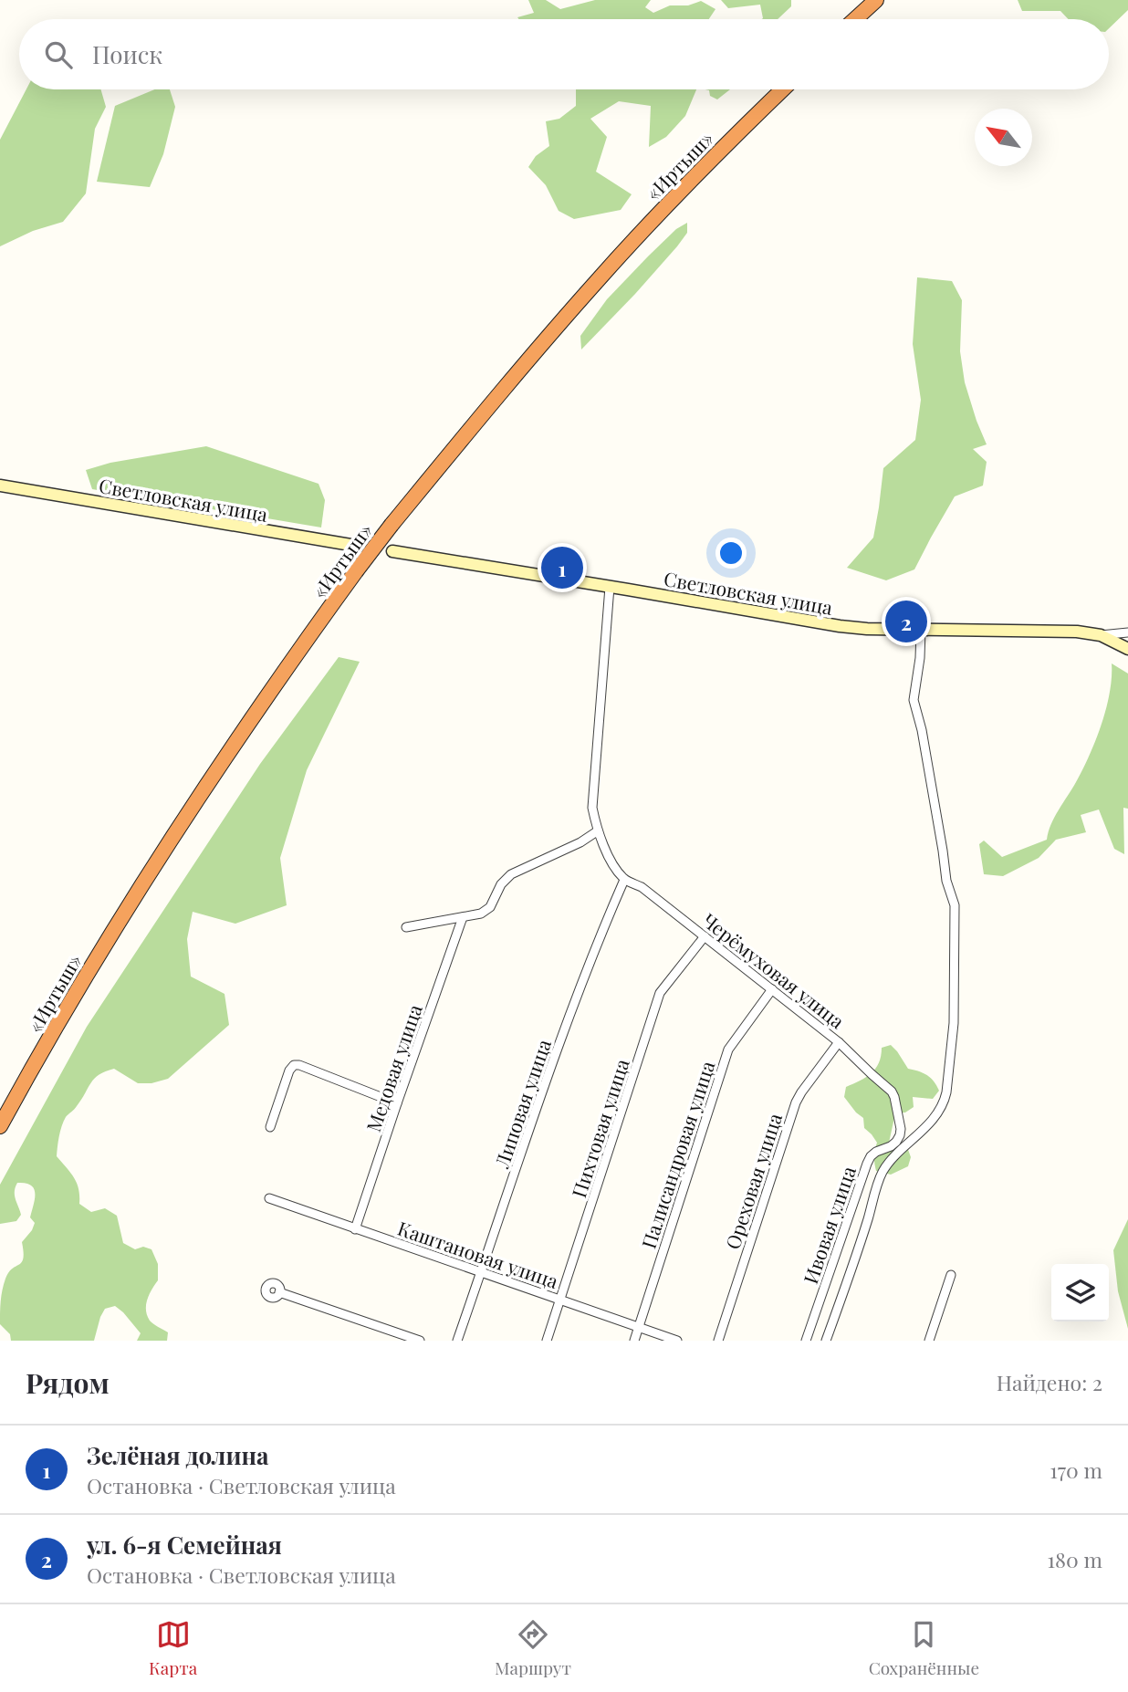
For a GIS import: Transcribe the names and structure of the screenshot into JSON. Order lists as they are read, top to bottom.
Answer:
{
  "streets": {
    "highway": ["«Иртыш»"],
    "street": [
      "Светловская улица",
      "Черёмуховая улица",
      "Медовая улица",
      "Липовая улица",
      "Пихтовая улица",
      "Палисандровая улица",
      "Ореховая улица",
      "Ивовая улица",
      "Каштановая улица"
    ]
  },
  "crossings": [
    ["Светловская улица", "Ивовая улица"],
    ["Черёмуховая улица", "Липовая улица"],
    ["Черёмуховая улица", "Пихтовая улица"],
    ["Черёмуховая улица", "Палисандровая улица"],
    ["Черёмуховая улица", "Ореховая улица"],
    ["Черёмуховая улица", "Ивовая улица"],
    ["Медовая улица", "Каштановая улица"],
    ["Липовая улица", "Каштановая улица"],
    ["Пихтовая улица", "Каштановая улица"],
    ["Палисандровая улица", "Каштановая улица"]
  ],
  "north": "top left",
  "page": {
    "search": "Поиск",
    "pins": ["1", "2"],
    "heading": ["Рядом", "Найдено: 2"],
    "list": [
      {
        "mark": "1",
        "name": "Зелёная долина",
        "note": "Остановка · Светловская улица",
        "value": "170 m"
      },
      {
        "mark": "2",
        "name": "ул. 6-я Семейная",
        "note": "Остановка · Светловская улица",
        "value": "180 m"
      }
    ],
    "nav": ["Карта", "Маршрут", "Сохранённые"]
  }
}
